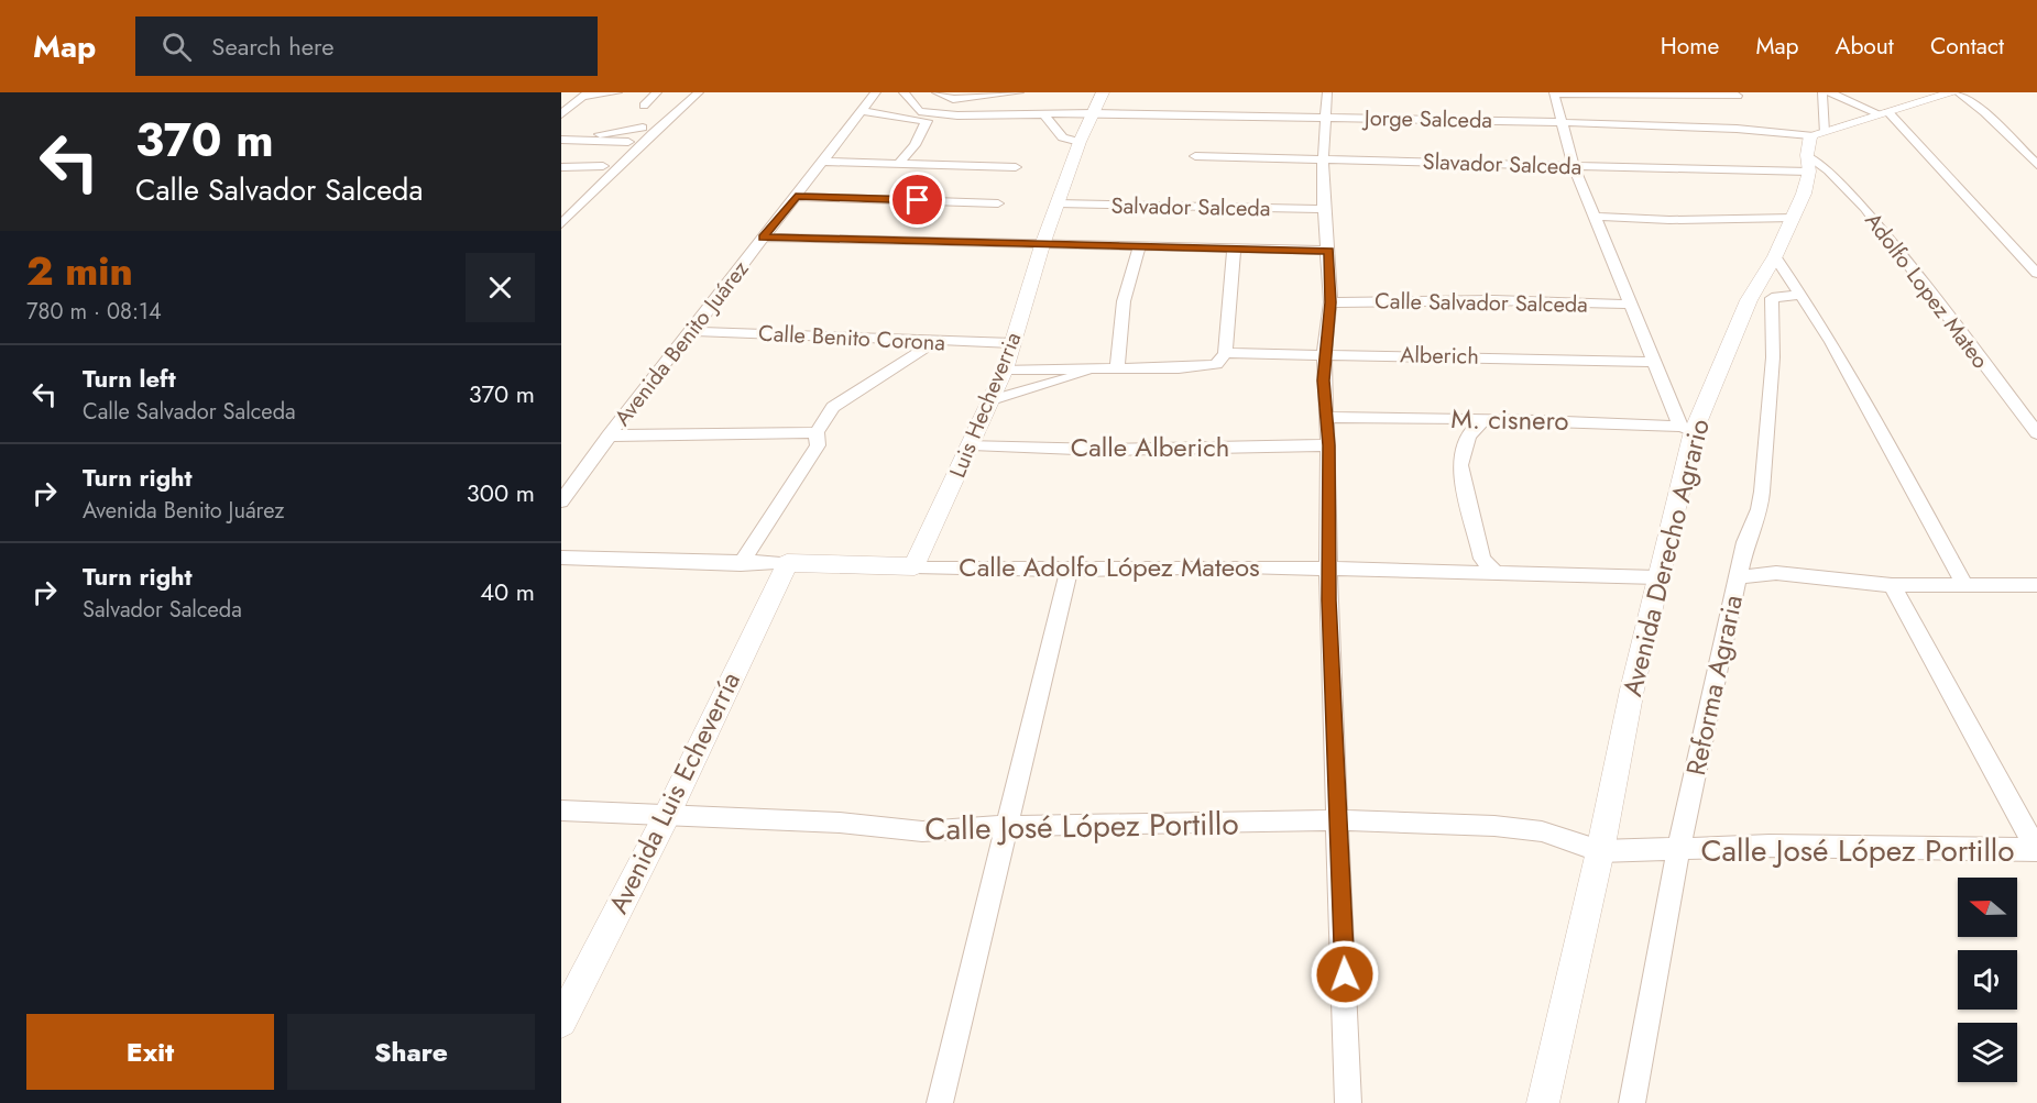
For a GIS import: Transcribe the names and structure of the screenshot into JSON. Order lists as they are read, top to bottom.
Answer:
{
  "streets": {
    "street": [
      "Jorge Salceda",
      "Slavador Salceda",
      "Salvador Salceda",
      "Adolfo Lopez Mateo",
      "Calle Salvador Salceda",
      "Calle Benito Corona",
      "Avenida Benito Juárez",
      "Alberich",
      "Luis Hecheverria",
      "M. cisnero",
      "Calle Alberich",
      "Avenida Derecho Agrario",
      "Calle Adolfo López Mateos",
      "Reforma Agraria",
      "Avenida Luis Echeverría",
      "Calle José López Portillo"
    ]
  },
  "crossings": [
    ["Jorge Salceda", "Slavador Salceda"],
    ["Jorge Salceda", "Adolfo Lopez Mateo"],
    ["Jorge Salceda", "Luis Hecheverria"],
    ["Jorge Salceda", "Avenida Derecho Agrario"],
    ["Slavador Salceda", "Adolfo Lopez Mateo"],
    ["Slavador Salceda", "Avenida Derecho Agrario"],
    ["Salvador Salceda", "Luis Hecheverria"],
    ["Adolfo Lopez Mateo", "Avenida Derecho Agrario"],
    ["Calle Benito Corona", "Avenida Benito Juárez"],
    ["Calle Benito Corona", "Luis Hecheverria"],
    ["Luis Hecheverria", "Calle Alberich"],
    ["Luis Hecheverria", "Calle Adolfo López Mateos"],
    ["M. cisnero", "Avenida Derecho Agrario"],
    ["Avenida Derecho Agrario", "Calle Adolfo López Mateos"],
    ["Avenida Derecho Agrario", "Reforma Agraria"],
    ["Avenida Derecho Agrario", "Calle José López Portillo"],
    ["Calle Adolfo López Mateos", "Avenida Luis Echeverría"],
    ["Reforma Agraria", "Calle José López Portillo"],
    ["Avenida Luis Echeverría", "Calle José López Portillo"]
  ],
  "north": "left",
  "page": {
    "header": "Map",
    "search": "Search here",
    "nav": [
      "Home",
      "Map",
      "About",
      "Contact"
    ],
    "turn": ["370 m", "Calle Salvador Salceda"],
    "heading": ["2 min", "780 m · 08:14"],
    "list": [
      {
        "name": "Turn left",
        "note": "Calle Salvador Salceda",
        "value": "370 m"
      },
      {
        "name": "Turn right",
        "note": "Avenida Benito Juárez",
        "value": "300 m"
      },
      {
        "name": "Turn right",
        "note": "Salvador Salceda",
        "value": "40 m"
      }
    ],
    "buttons": ["Exit", "Share"]
  }
}
